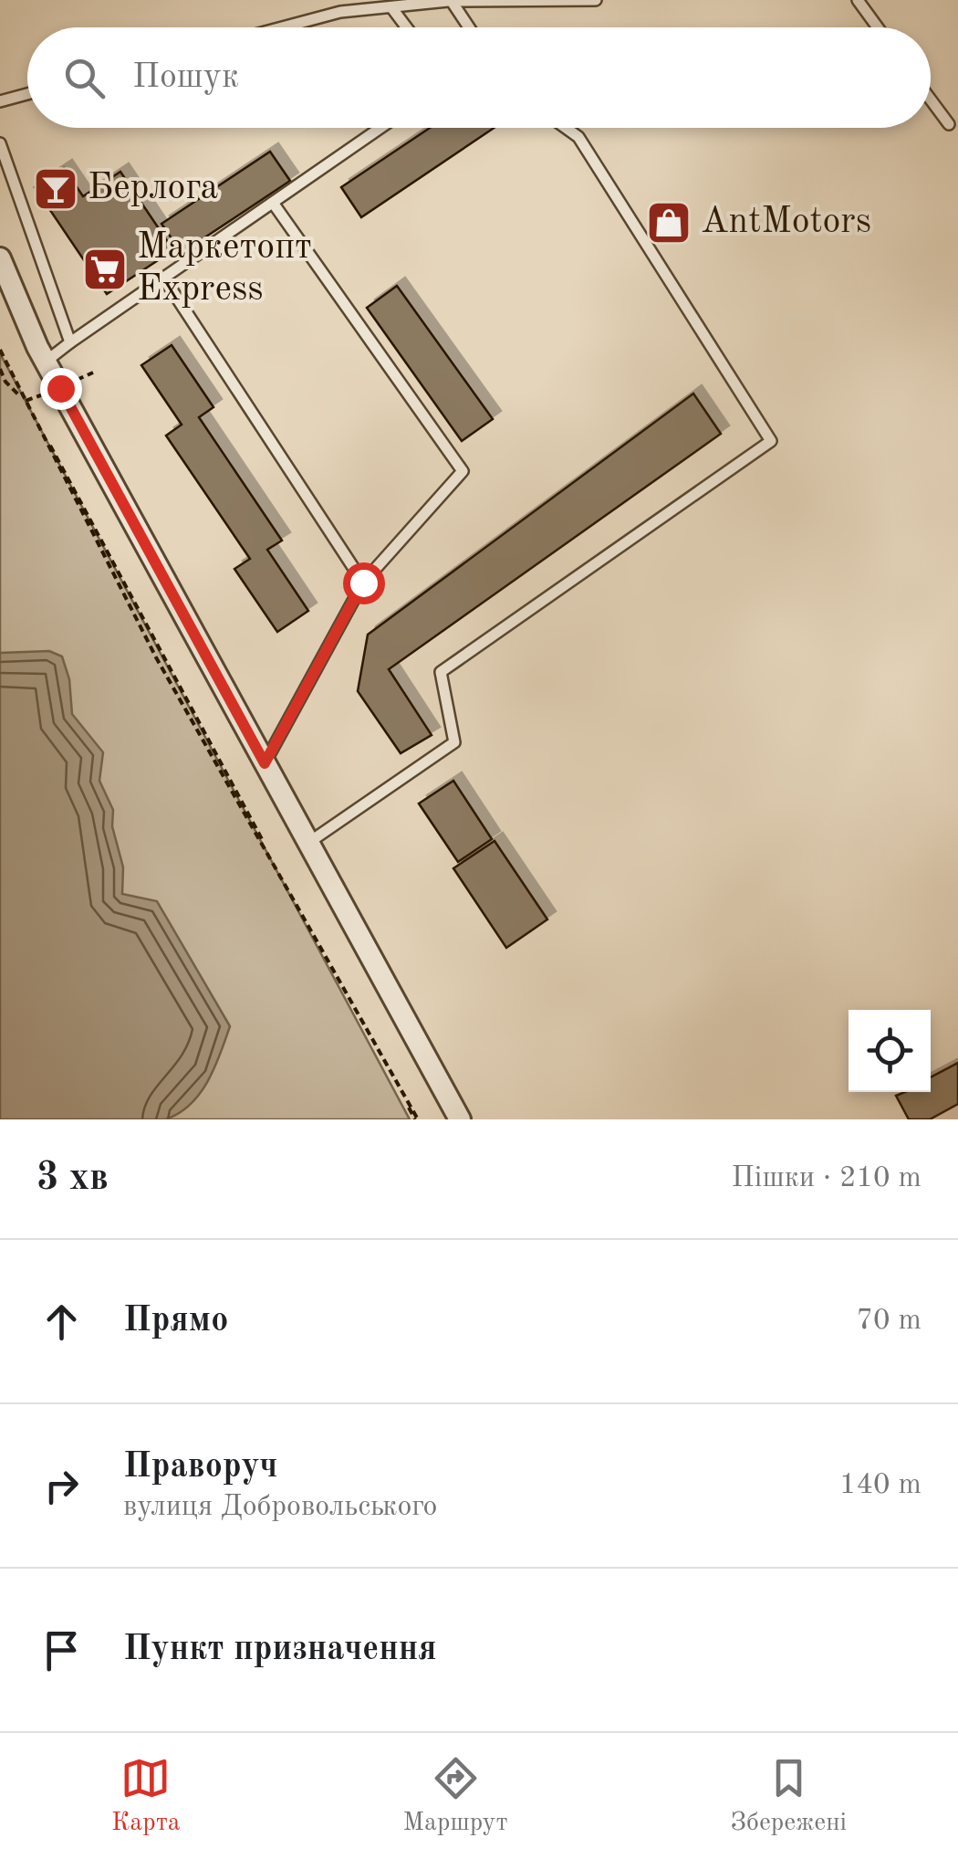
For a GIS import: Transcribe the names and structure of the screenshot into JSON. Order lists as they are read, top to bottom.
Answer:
{
  "places": {
    "bar": ["Берлога"],
    "shop": ["AntMotors"],
    "supermarket": ["Маркетопт Express"]
  },
  "page": {
    "search": "Пошук",
    "heading": ["3 хв", "Пішки · 210 m"],
    "list": [
      ["Прямо", "70 m"],
      ["Праворуч", "вулиця Добровольського", "140 m"],
      "Пункт призначення"
    ],
    "nav": ["Карта", "Маршрут", "Збережені"]
  }
}
